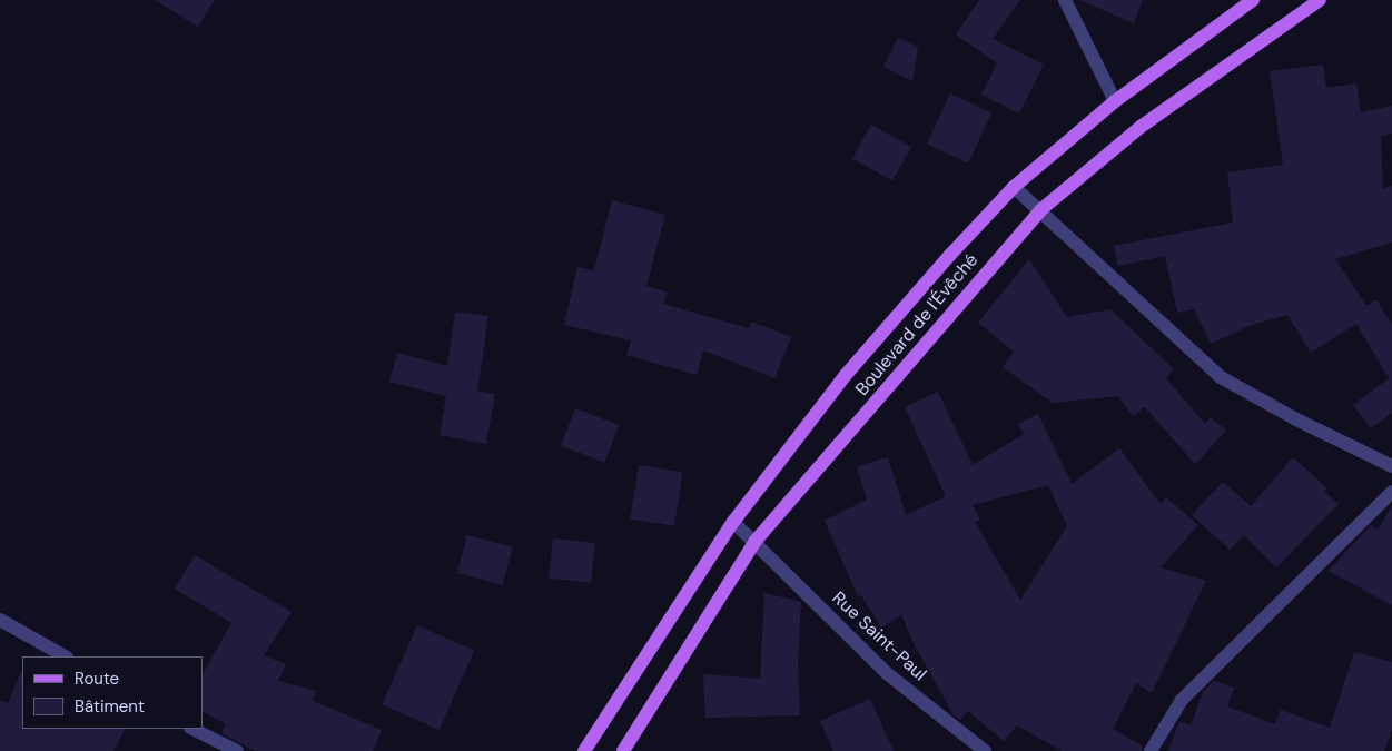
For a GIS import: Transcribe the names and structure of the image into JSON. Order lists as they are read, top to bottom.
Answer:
{
  "streets": {
    "main road": ["Boulevard de l'Évêché"],
    "street": ["Rue Saint-Paul"]
  },
  "crossings": [
    ["Boulevard de l'Évêché", "Rue Saint-Paul"]
  ],
  "legend": ["Route", "Bâtiment"]
}
